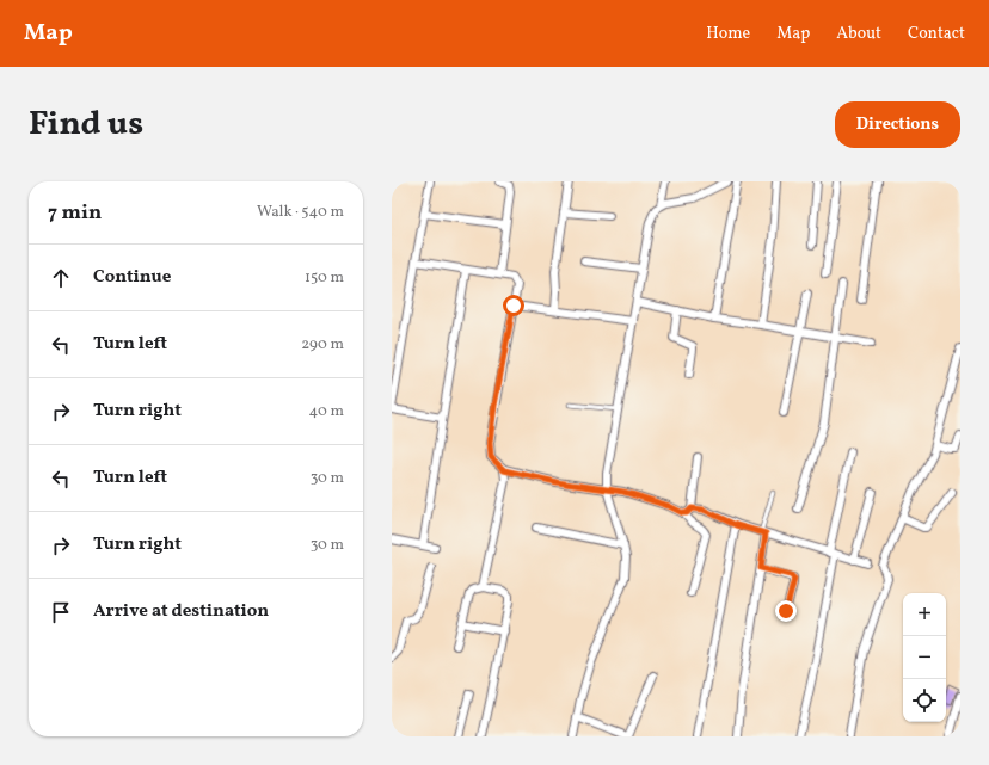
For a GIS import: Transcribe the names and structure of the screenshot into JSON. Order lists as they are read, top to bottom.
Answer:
{
  "page": {
    "header": "Map",
    "nav": [
      "Home",
      "Map",
      "About",
      "Contact"
    ],
    "title": "Find us",
    "buttons": "Directions",
    "heading": ["7 min", "Walk · 540 m"],
    "list": [
      ["Continue", "150 m"],
      ["Turn left", "290 m"],
      ["Turn right", "40 m"],
      ["Turn left", "30 m"],
      ["Turn right", "30 m"],
      "Arrive at destination"
    ],
    "map_buttons": ["+", "−"]
  }
}
